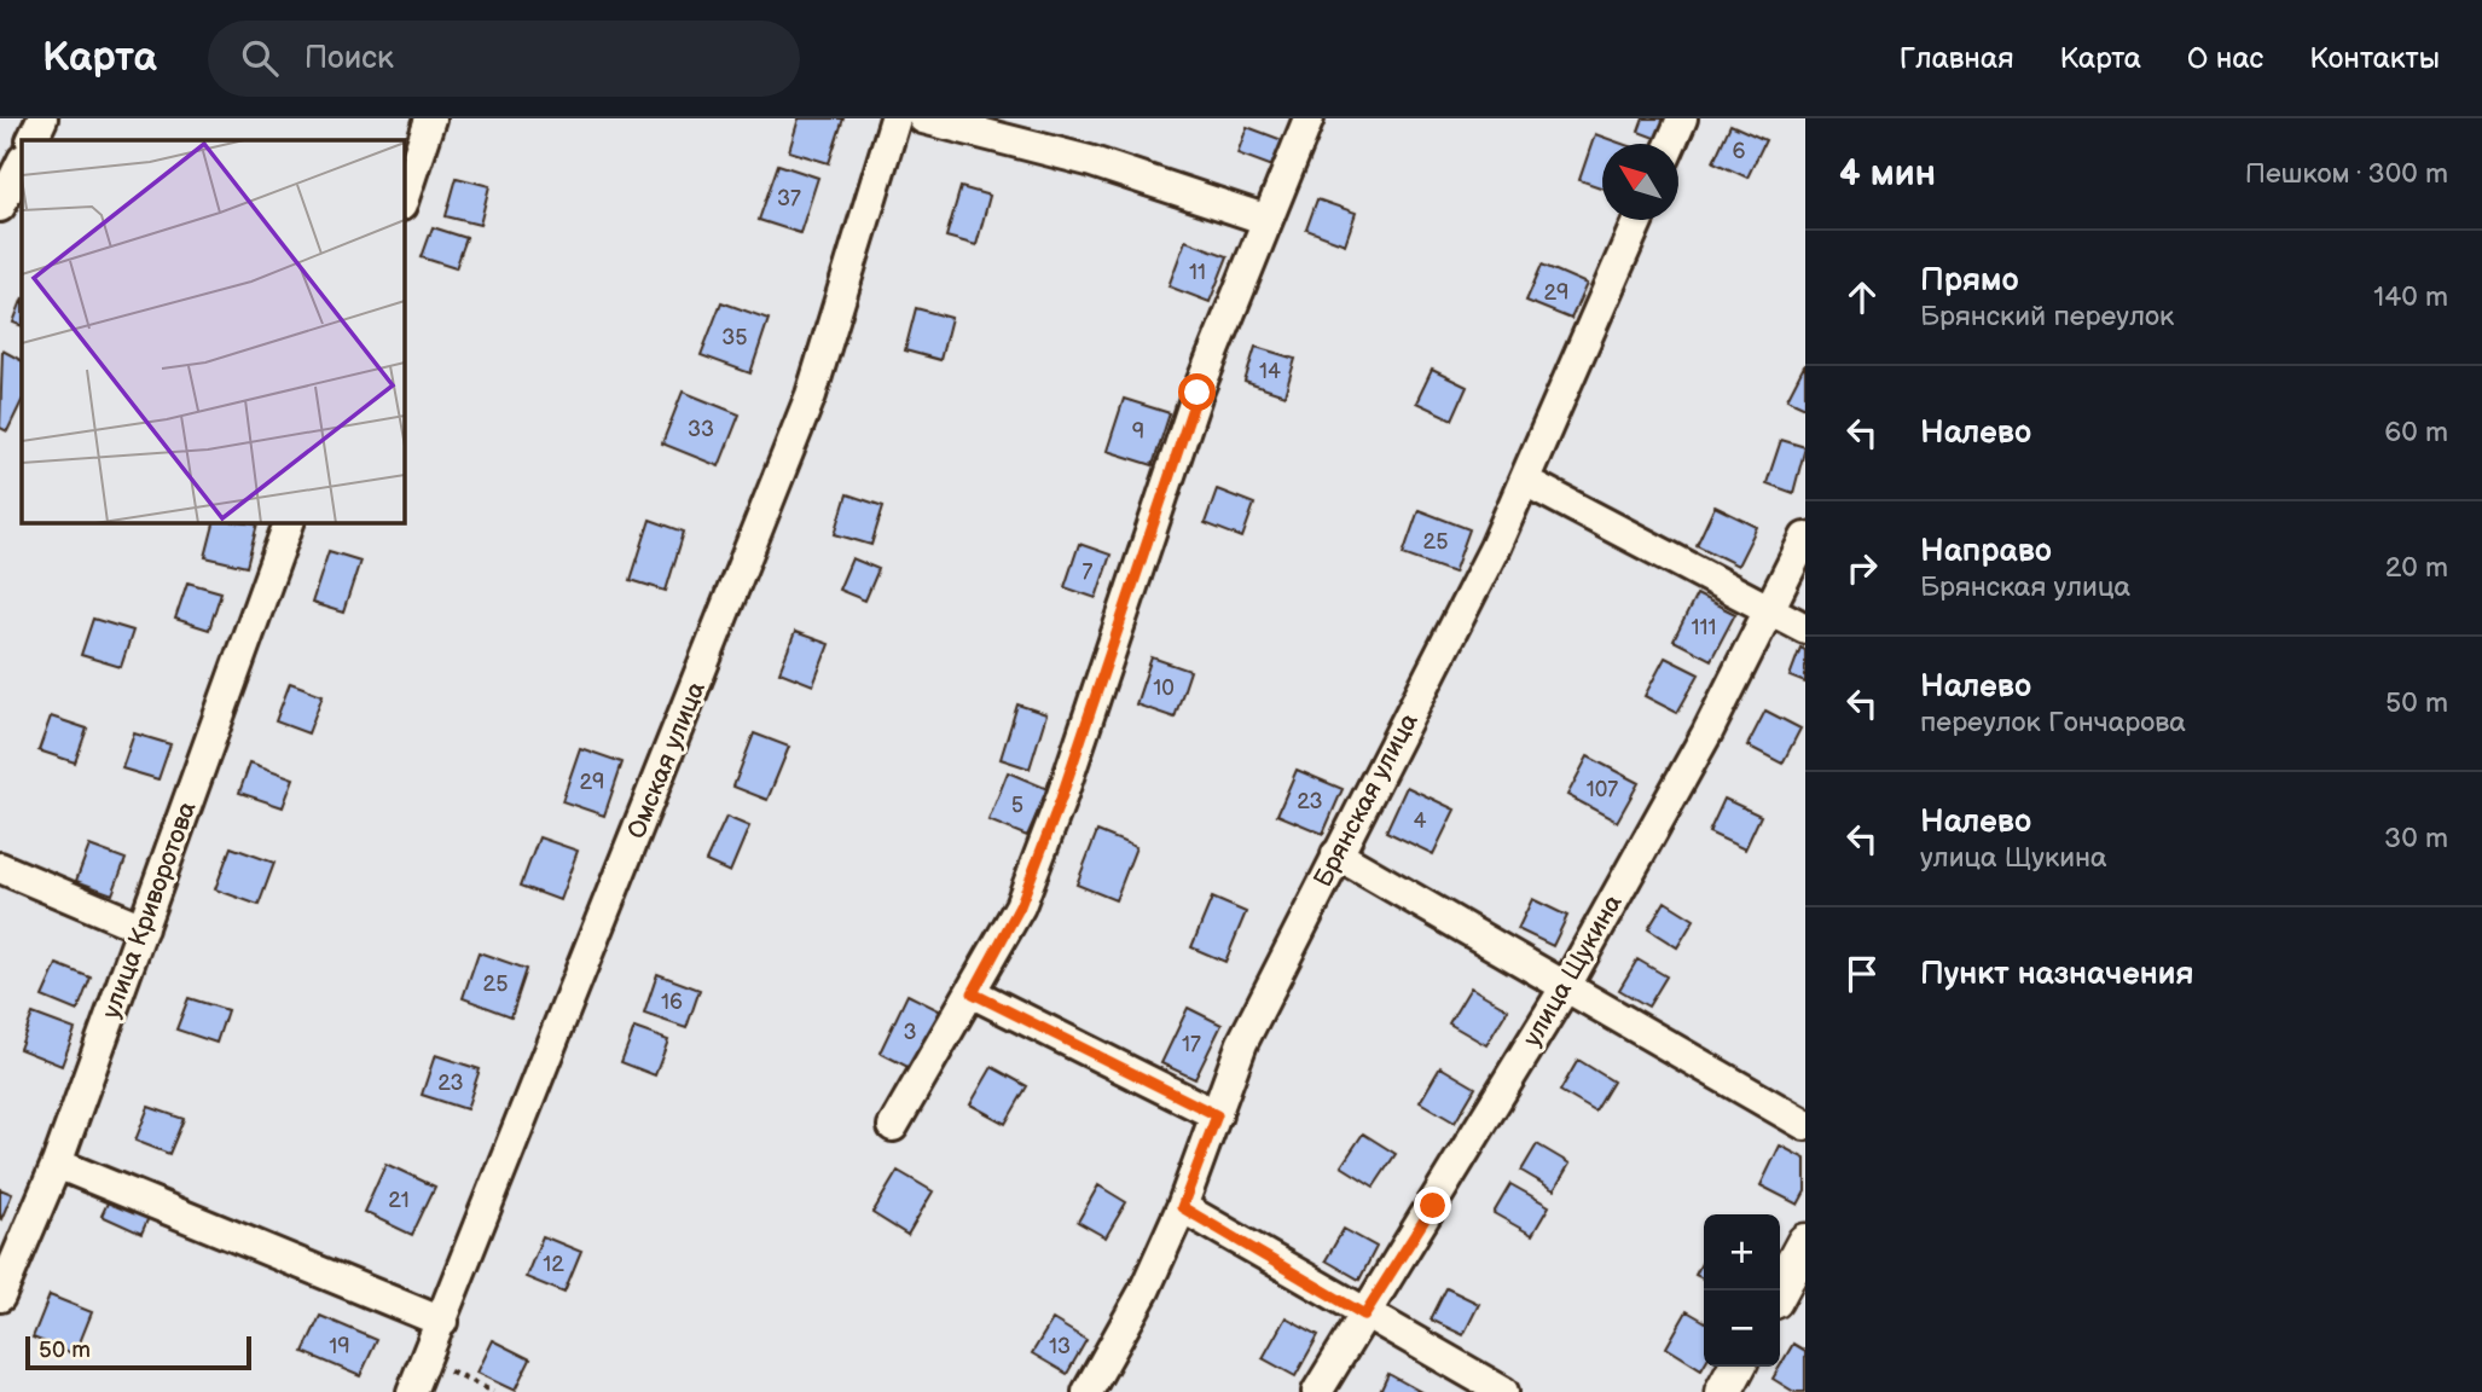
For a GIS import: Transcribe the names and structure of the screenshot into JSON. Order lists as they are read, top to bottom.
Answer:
{
  "streets": {
    "street": [
      "Омская улица",
      "Брянская улица",
      "улица Криворотова",
      "улица Щукина"
    ]
  },
  "house_numbers": [
    "6",
    "37",
    "11",
    "29",
    "35",
    "14",
    "33",
    "9",
    "25",
    "7",
    "111",
    "10",
    "29",
    "107",
    "23",
    "5",
    "4",
    "25",
    "16",
    "3",
    "17",
    "23",
    "21",
    "12",
    "19",
    "13"
  ],
  "scale_bar": "50 m",
  "north": "top left",
  "page": {
    "header": "Карта",
    "search": "Поиск",
    "nav": [
      "Главная",
      "Карта",
      "О нас",
      "Контакты"
    ],
    "heading": ["4 мин", "Пешком · 300 m"],
    "list": [
      ["Прямо", "Брянский переулок", "140 m"],
      ["Налево", "60 m"],
      ["Направо", "Брянская улица", "20 m"],
      ["Налево", "переулок Гончарова", "50 m"],
      ["Налево", "улица Щукина", "30 m"],
      "Пункт назначения"
    ],
    "map_buttons": ["+", "−"],
    "scale": "50 m"
  }
}
